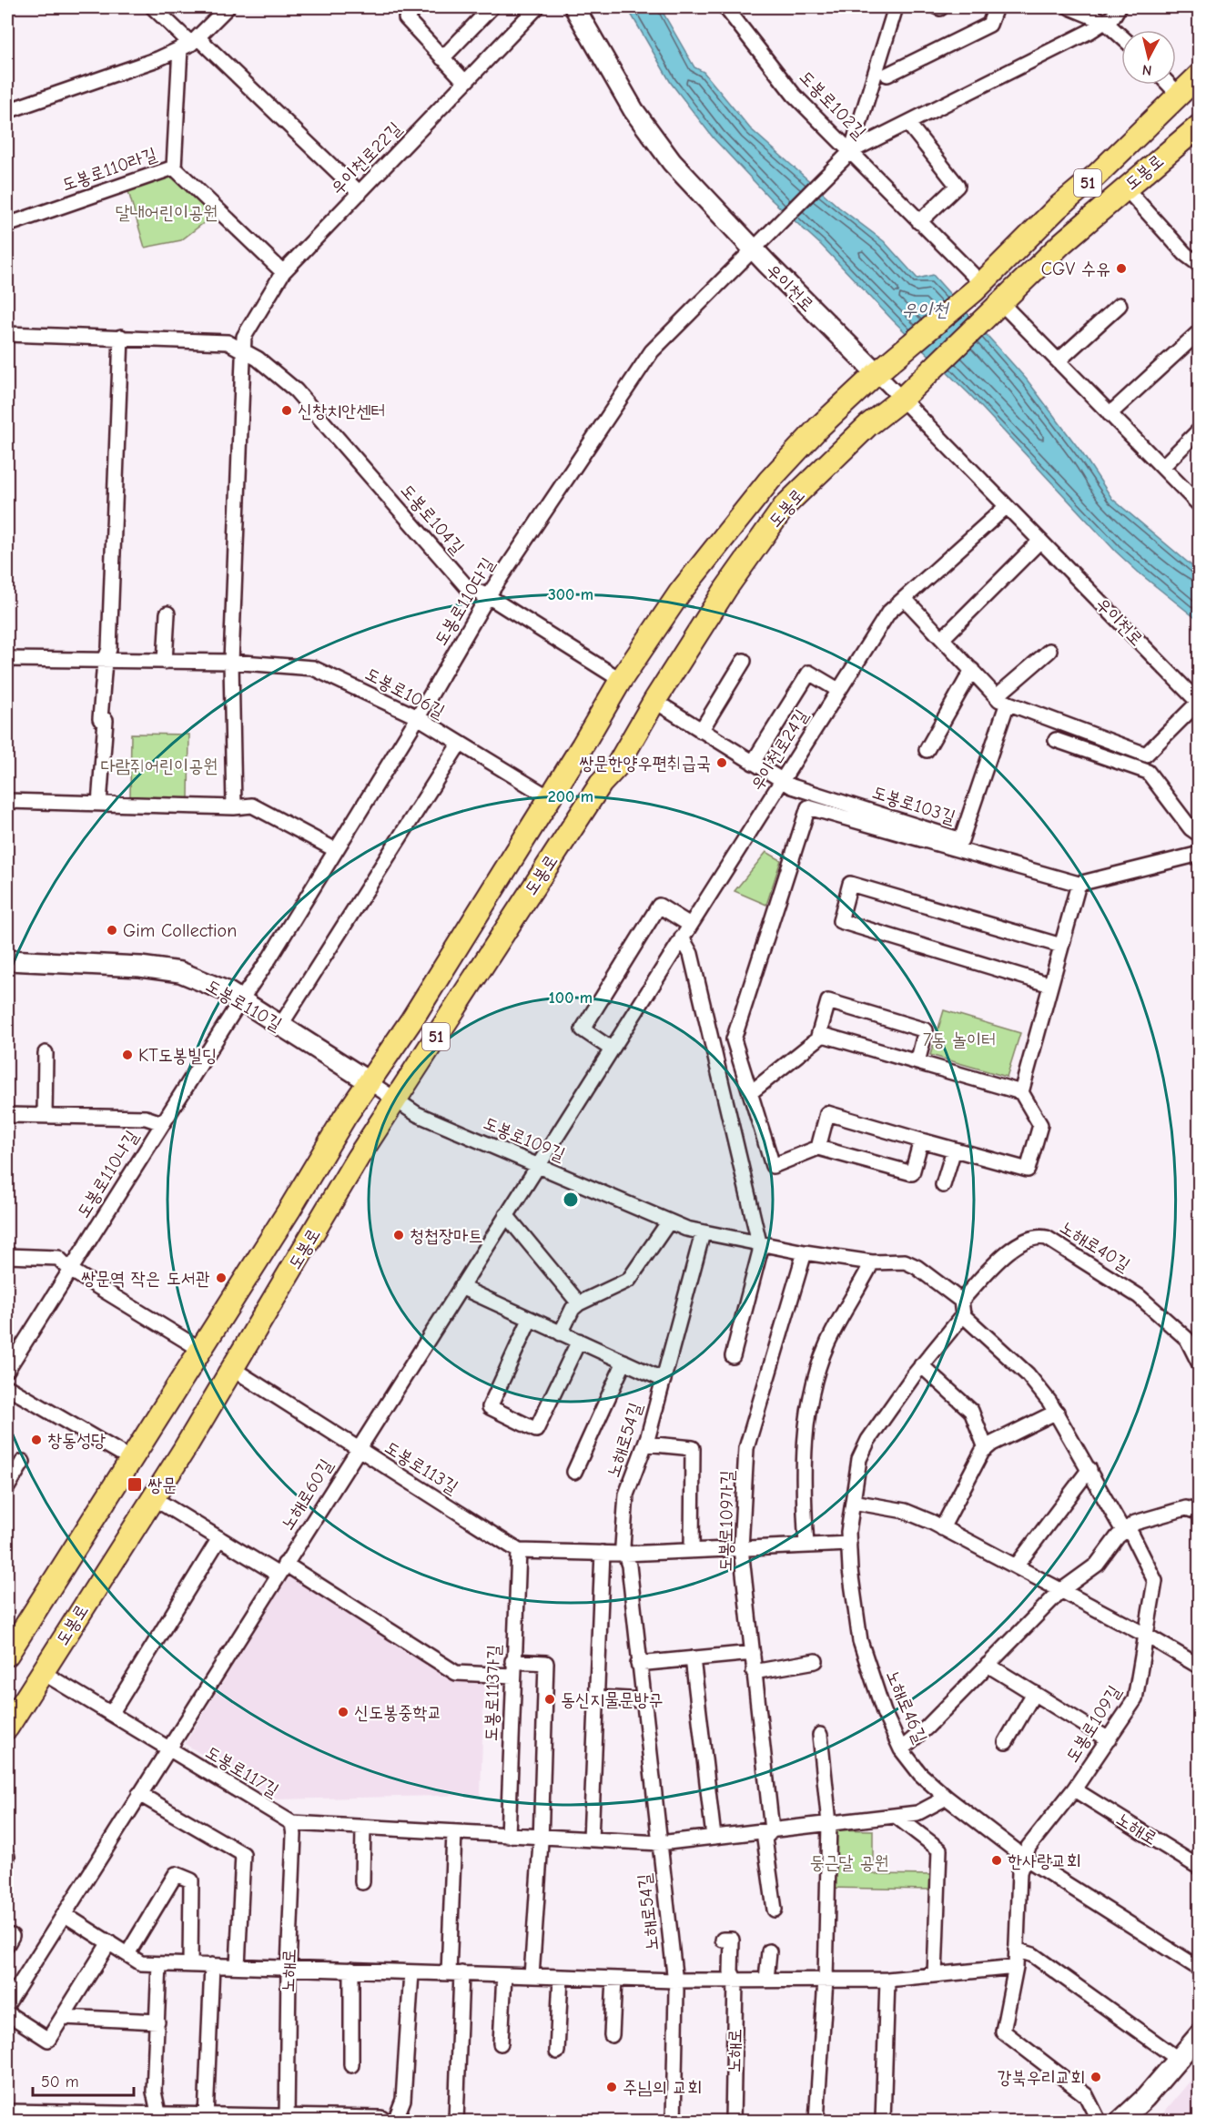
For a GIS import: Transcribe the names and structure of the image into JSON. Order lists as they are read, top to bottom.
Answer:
{
  "streets": {
    "main road": ["도봉로", "51"],
    "street": [
      "도봉로102길",
      "우이천로22길",
      "도봉로110라길",
      "우이천로",
      "도봉로104길",
      "도봉로110다길",
      "도봉로106길",
      "우이천로24길",
      "도봉로103길",
      "도봉로110길",
      "도봉로109길",
      "도봉로110나길",
      "노해로40길",
      "노해로54길",
      "도봉로113길",
      "노해로60길",
      "도봉로109가길",
      "도봉로113가길",
      "노해로46길",
      "도봉로117길",
      "노해로"
    ]
  },
  "crossings": [
    ["도봉로102길", "도봉로"],
    ["도봉로102길", "51"],
    ["도봉로102길", "도봉로110다길"],
    ["우이천로22길", "도봉로110라길"],
    ["우이천로22길", "도봉로104길"],
    ["도봉로", "51"],
    ["도봉로", "우이천로"],
    ["도봉로", "도봉로104길"],
    ["도봉로", "도봉로106길"],
    ["도봉로", "도봉로103길"],
    ["도봉로", "도봉로110길"],
    ["도봉로", "도봉로109길"],
    ["도봉로", "도봉로113길"],
    ["도봉로", "도봉로117길"],
    ["51", "우이천로"],
    ["우이천로", "도봉로110다길"],
    ["우이천로", "우이천로24길"],
    ["우이천로", "도봉로103길"],
    ["도봉로104길", "도봉로110다길"],
    ["도봉로110다길", "도봉로106길"],
    ["도봉로110다길", "도봉로110길"],
    ["도봉로110다길", "도봉로110나길"],
    ["우이천로24길", "도봉로103길"],
    ["우이천로24길", "도봉로109길"],
    ["우이천로24길", "노해로60길"],
    ["도봉로110길", "도봉로109길"],
    ["도봉로110길", "도봉로110나길"],
    ["도봉로109길", "노해로40길"],
    ["도봉로109길", "노해로54길"],
    ["도봉로109길", "노해로60길"],
    ["도봉로109길", "도봉로109가길"],
    ["도봉로109길", "노해로46길"],
    ["도봉로109길", "노해로"],
    ["노해로54길", "도봉로117길"],
    ["도봉로113길", "노해로60길"],
    ["도봉로113길", "도봉로113가길"],
    ["노해로60길", "도봉로117길"],
    ["도봉로109가길", "도봉로117길"],
    ["도봉로113가길", "도봉로117길"],
    ["노해로46길", "도봉로117길"],
    ["도봉로117길", "노해로"]
  ],
  "water": ["우이천"],
  "parks": [
    "달내어린이공원",
    "다람쥐어린이공원",
    "7동 놀이터",
    "둥근달 공원"
  ],
  "places": {
    "other": [
      "CGV 수유",
      "신창치안센터",
      "쌍문한양우편취급국",
      "Gim Collection",
      "KT도봉빌딩",
      "청첩장마트",
      "쌍문역 작은 도서관",
      "창동성당",
      "동신지물문방구",
      "신도봉중학교",
      "한사랑교회",
      "강북우리교회",
      "주님의 교회"
    ],
    "transit": ["쌍문"]
  },
  "scale_bar": "50 m",
  "north": "bottom",
  "rings": ["300 m", "200 m", "100 m"]
}
